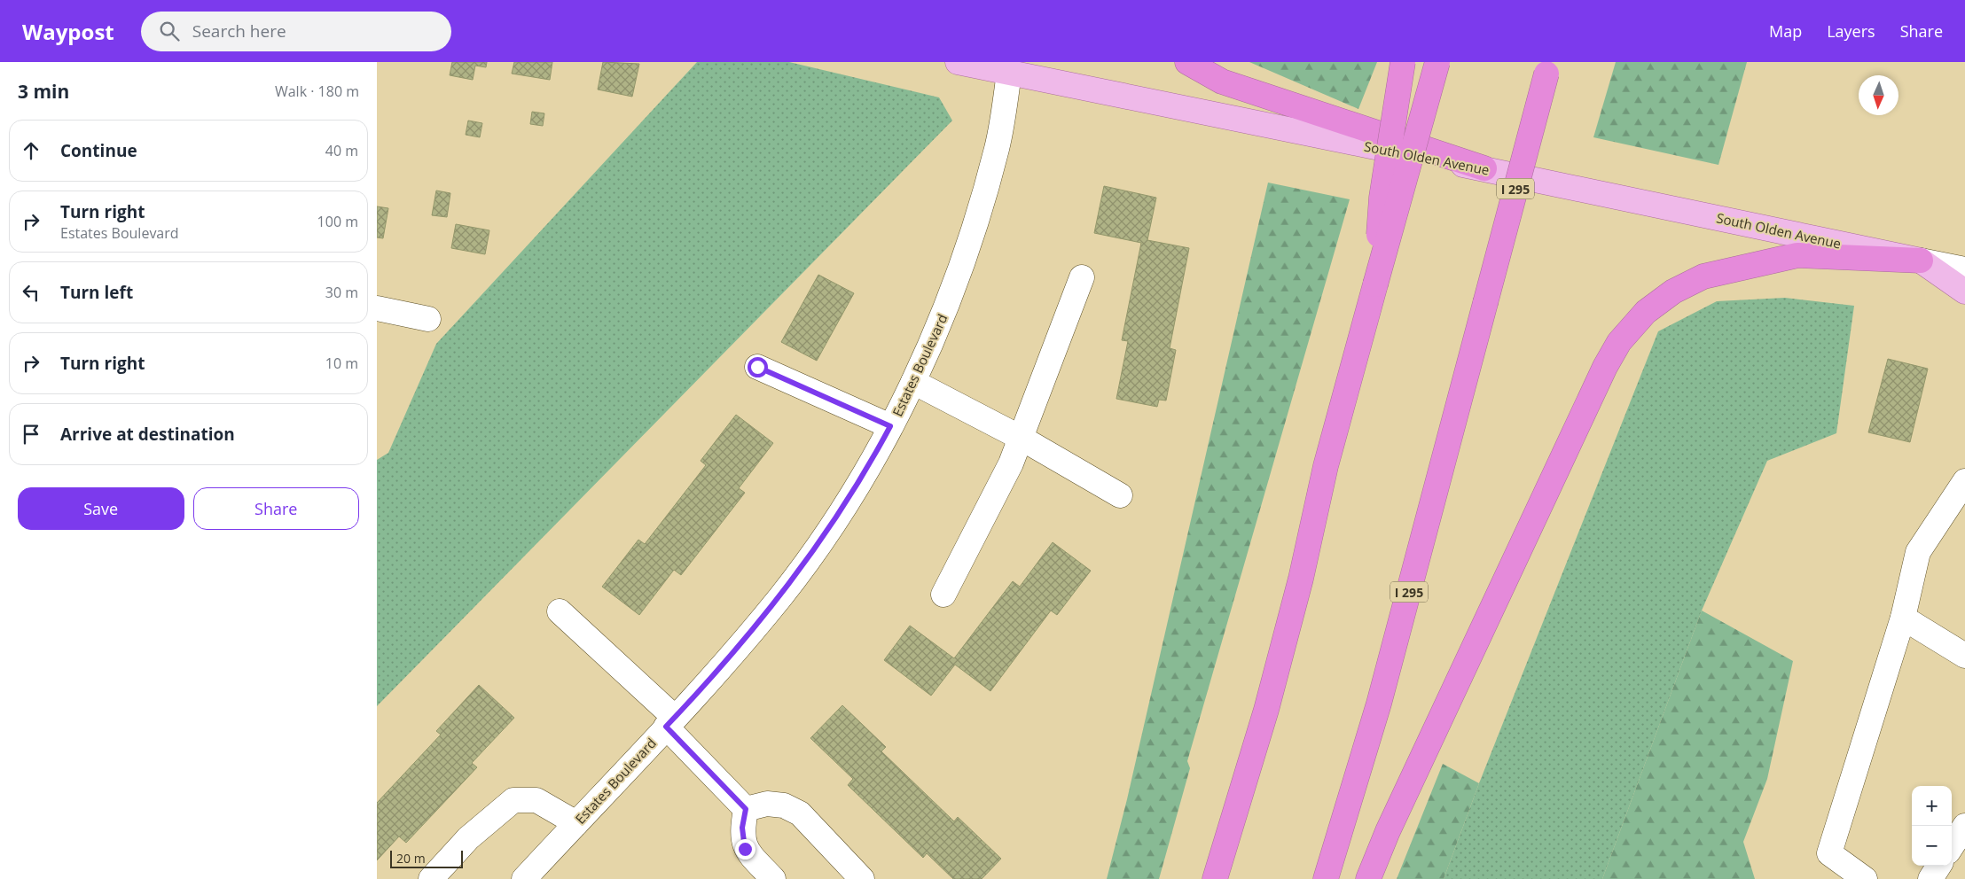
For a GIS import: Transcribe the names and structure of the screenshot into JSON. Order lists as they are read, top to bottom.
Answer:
{
  "streets": {
    "highway": ["I 295"],
    "main road": ["South Olden Avenue"],
    "street": ["Estates Boulevard"]
  },
  "crossings": [
    ["South Olden Avenue", "Estates Boulevard"]
  ],
  "scale_bar": "20 m",
  "north": "bottom",
  "page": {
    "header": "Waypost",
    "search": "Search here",
    "nav": ["Map", "Layers", "Share"],
    "heading": ["3 min", "Walk · 180 m"],
    "list": [
      ["Continue", "40 m"],
      ["Turn right", "Estates Boulevard", "100 m"],
      ["Turn left", "30 m"],
      ["Turn right", "10 m"],
      "Arrive at destination"
    ],
    "buttons": ["Save", "Share"],
    "map_buttons": ["+", "−"],
    "scale": "20 m"
  }
}
